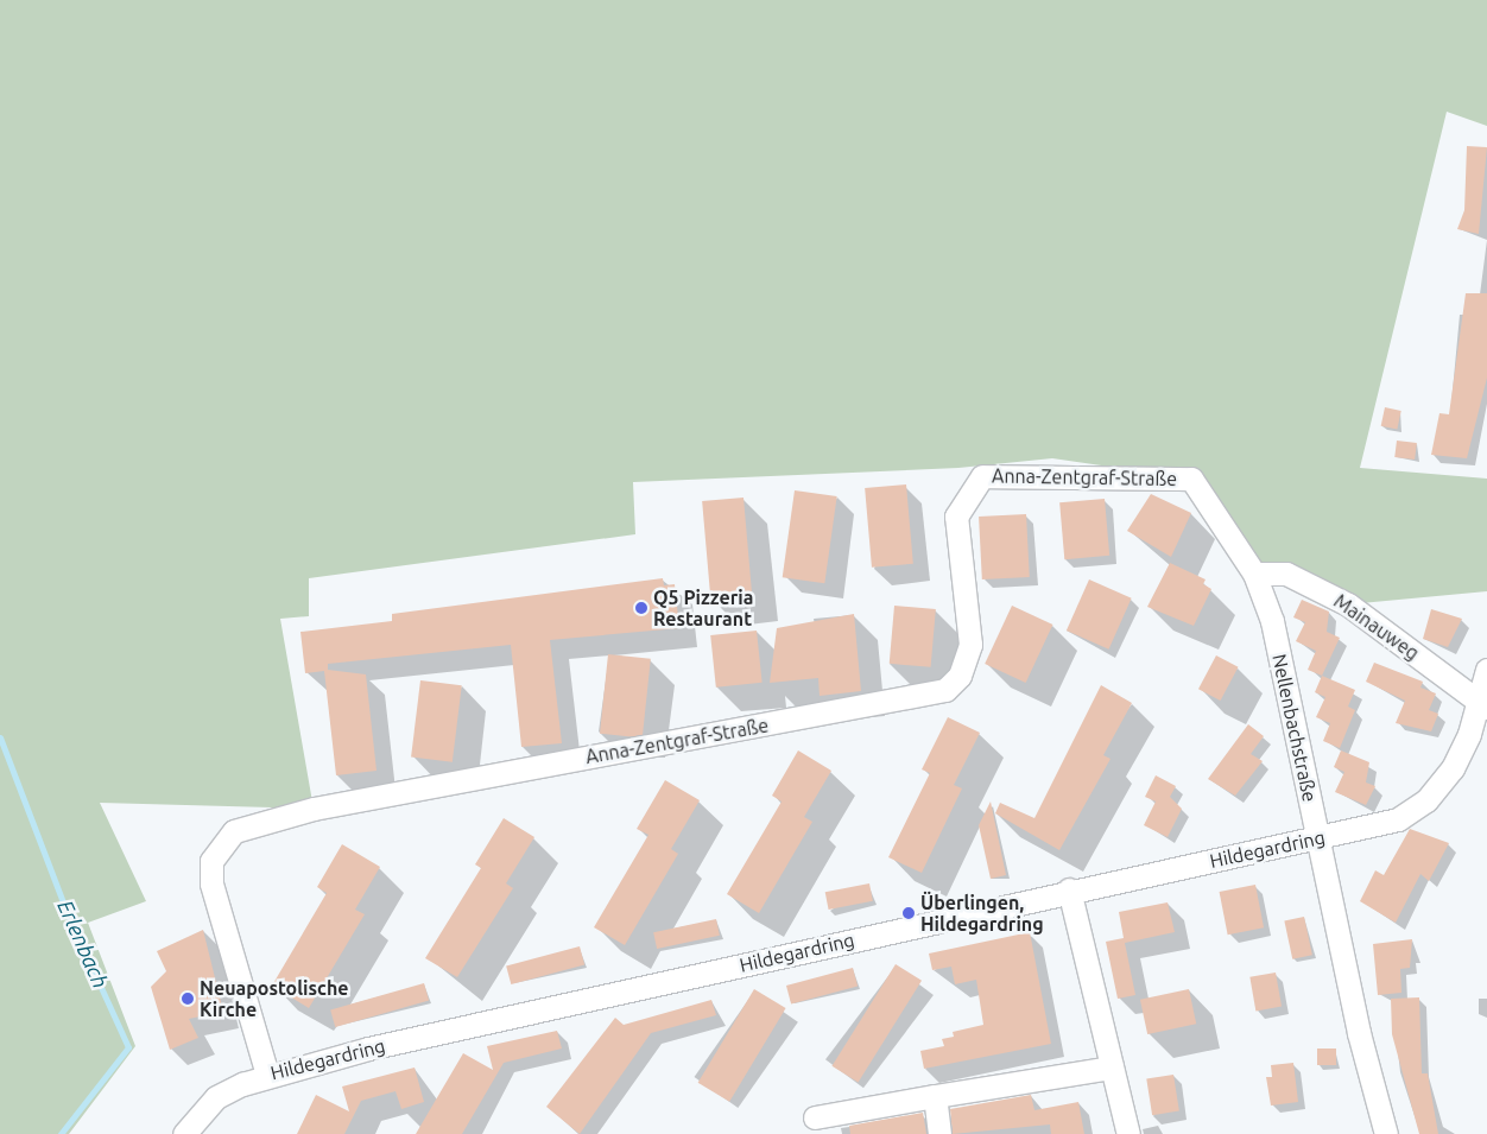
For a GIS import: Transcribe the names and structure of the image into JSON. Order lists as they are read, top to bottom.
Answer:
{
  "streets": {
    "street": [
      "Anna-Zentgraf-Straße",
      "Mainauweg",
      "Nellenbachstraße",
      "Hildegardring"
    ]
  },
  "crossings": [
    ["Anna-Zentgraf-Straße", "Nellenbachstraße"],
    ["Anna-Zentgraf-Straße", "Hildegardring"],
    ["Mainauweg", "Nellenbachstraße"],
    ["Mainauweg", "Hildegardring"],
    ["Nellenbachstraße", "Hildegardring"]
  ],
  "water": ["Erlenbach"],
  "places": ["Q5 Pizzeria Restaurant", "Überlingen, Hildegardring", "Neuapostolische Kirche"]
}
